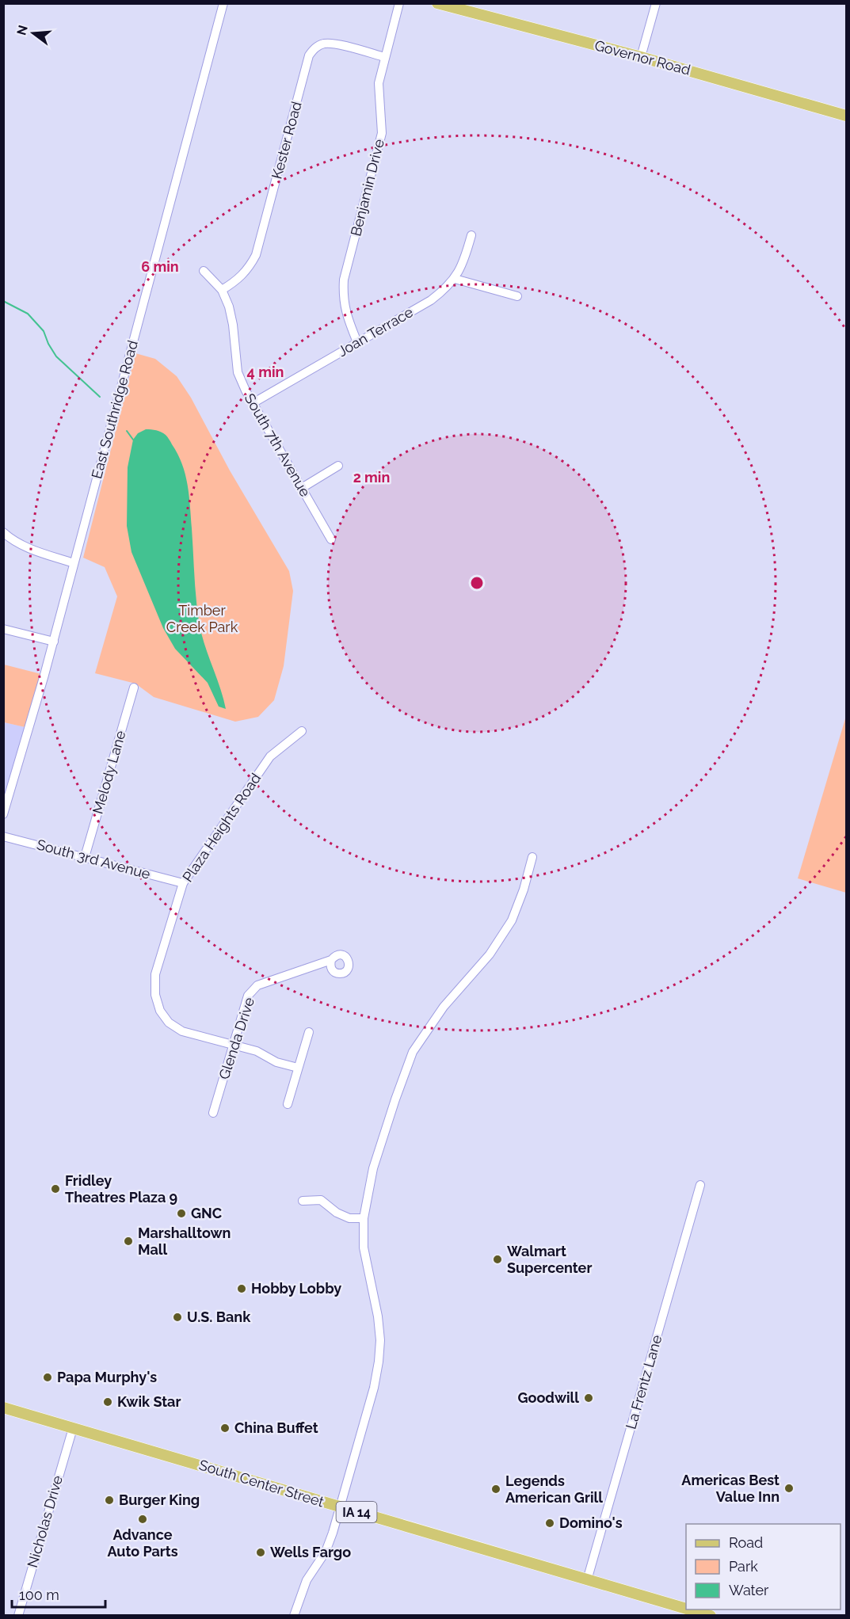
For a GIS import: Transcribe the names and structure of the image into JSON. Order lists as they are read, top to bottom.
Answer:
{
  "streets": {
    "main road": ["Governor Road", "South Center Street", "IA 14"],
    "street": [
      "Kester Road",
      "Benjamin Drive",
      "Joan Terrace",
      "East Southridge Road",
      "South 7th Avenue",
      "Melody Lane",
      "Plaza Heights Road",
      "South 3rd Avenue",
      "Glenda Drive",
      "La Frentz Lane",
      "Nicholas Drive"
    ]
  },
  "crossings": [
    ["Kester Road", "Benjamin Drive"],
    ["Kester Road", "South 7th Avenue"],
    ["Benjamin Drive", "Joan Terrace"],
    ["Joan Terrace", "South 7th Avenue"],
    ["Melody Lane", "South 3rd Avenue"],
    ["Plaza Heights Road", "South 3rd Avenue"],
    ["Plaza Heights Road", "Glenda Drive"],
    ["La Frentz Lane", "South Center Street"],
    ["South Center Street", "Nicholas Drive"]
  ],
  "parks": ["Timber Creek Park"],
  "places": [
    "Fridley Theatres Plaza 9",
    "GNC",
    "Marshalltown Mall",
    "Walmart Supercenter",
    "Hobby Lobby",
    "U.S. Bank",
    "Papa Murphy's",
    "Goodwill",
    "Kwik Star",
    "China Buffet",
    "Americas Best Value Inn",
    "Legends American Grill",
    "Burger King",
    "Advance Auto Parts",
    "Domino's",
    "Wells Fargo"
  ],
  "legend": ["Road", "Park", "Water"],
  "scale_bar": "100 m",
  "north": "left",
  "rings": ["6 min", "4 min", "2 min"]
}
